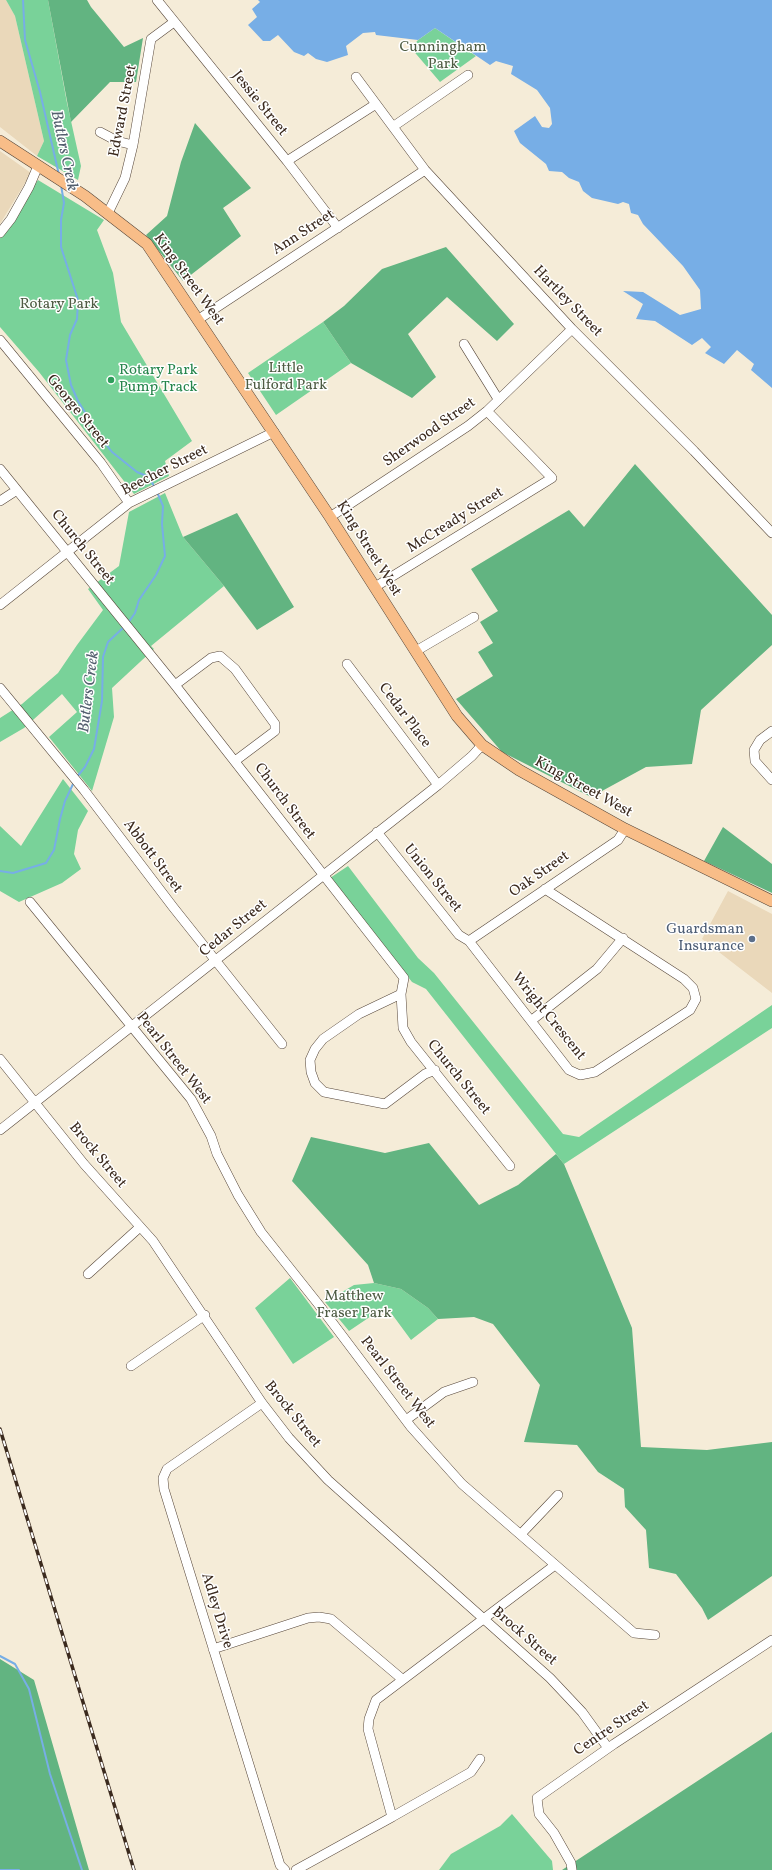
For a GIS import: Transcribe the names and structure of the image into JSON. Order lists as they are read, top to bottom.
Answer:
{
  "streets": {
    "main road": ["King Street West"],
    "street": [
      "Jessie Street",
      "Edward Street",
      "Ann Street",
      "Hartley Street",
      "George Street",
      "Sherwood Street",
      "Beecher Street",
      "McCready Street",
      "Church Street",
      "Cedar Place",
      "Abbott Street",
      "Oak Street",
      "Union Street",
      "Cedar Street",
      "Wright Crescent",
      "Pearl Street West",
      "Brock Street",
      "Adley Drive",
      "Centre Street"
    ]
  },
  "crossings": [
    ["Jessie Street", "Edward Street"],
    ["Jessie Street", "Ann Street"],
    ["Edward Street", "King Street West"],
    ["Ann Street", "King Street West"],
    ["Ann Street", "Hartley Street"],
    ["King Street West", "Sherwood Street"],
    ["King Street West", "Beecher Street"],
    ["King Street West", "McCready Street"],
    ["King Street West", "Oak Street"],
    ["King Street West", "Cedar Street"],
    ["Hartley Street", "Sherwood Street"],
    ["George Street", "Beecher Street"],
    ["Sherwood Street", "McCready Street"],
    ["Beecher Street", "Church Street"],
    ["Church Street", "Cedar Street"],
    ["Cedar Place", "Cedar Street"],
    ["Abbott Street", "Cedar Street"],
    ["Oak Street", "Union Street"],
    ["Oak Street", "Wright Crescent"],
    ["Union Street", "Cedar Street"],
    ["Union Street", "Wright Crescent"],
    ["Cedar Street", "Pearl Street West"],
    ["Cedar Street", "Brock Street"],
    ["Brock Street", "Adley Drive"],
    ["Brock Street", "Centre Street"]
  ],
  "water": ["Butlers Creek"],
  "parks": [
    "Cunningham Park",
    "Rotary Park",
    "Little Fulford Park",
    "Matthew Fraser Park"
  ],
  "places": ["Rotary Park Pump Track", "Guardsman Insurance"]
}
